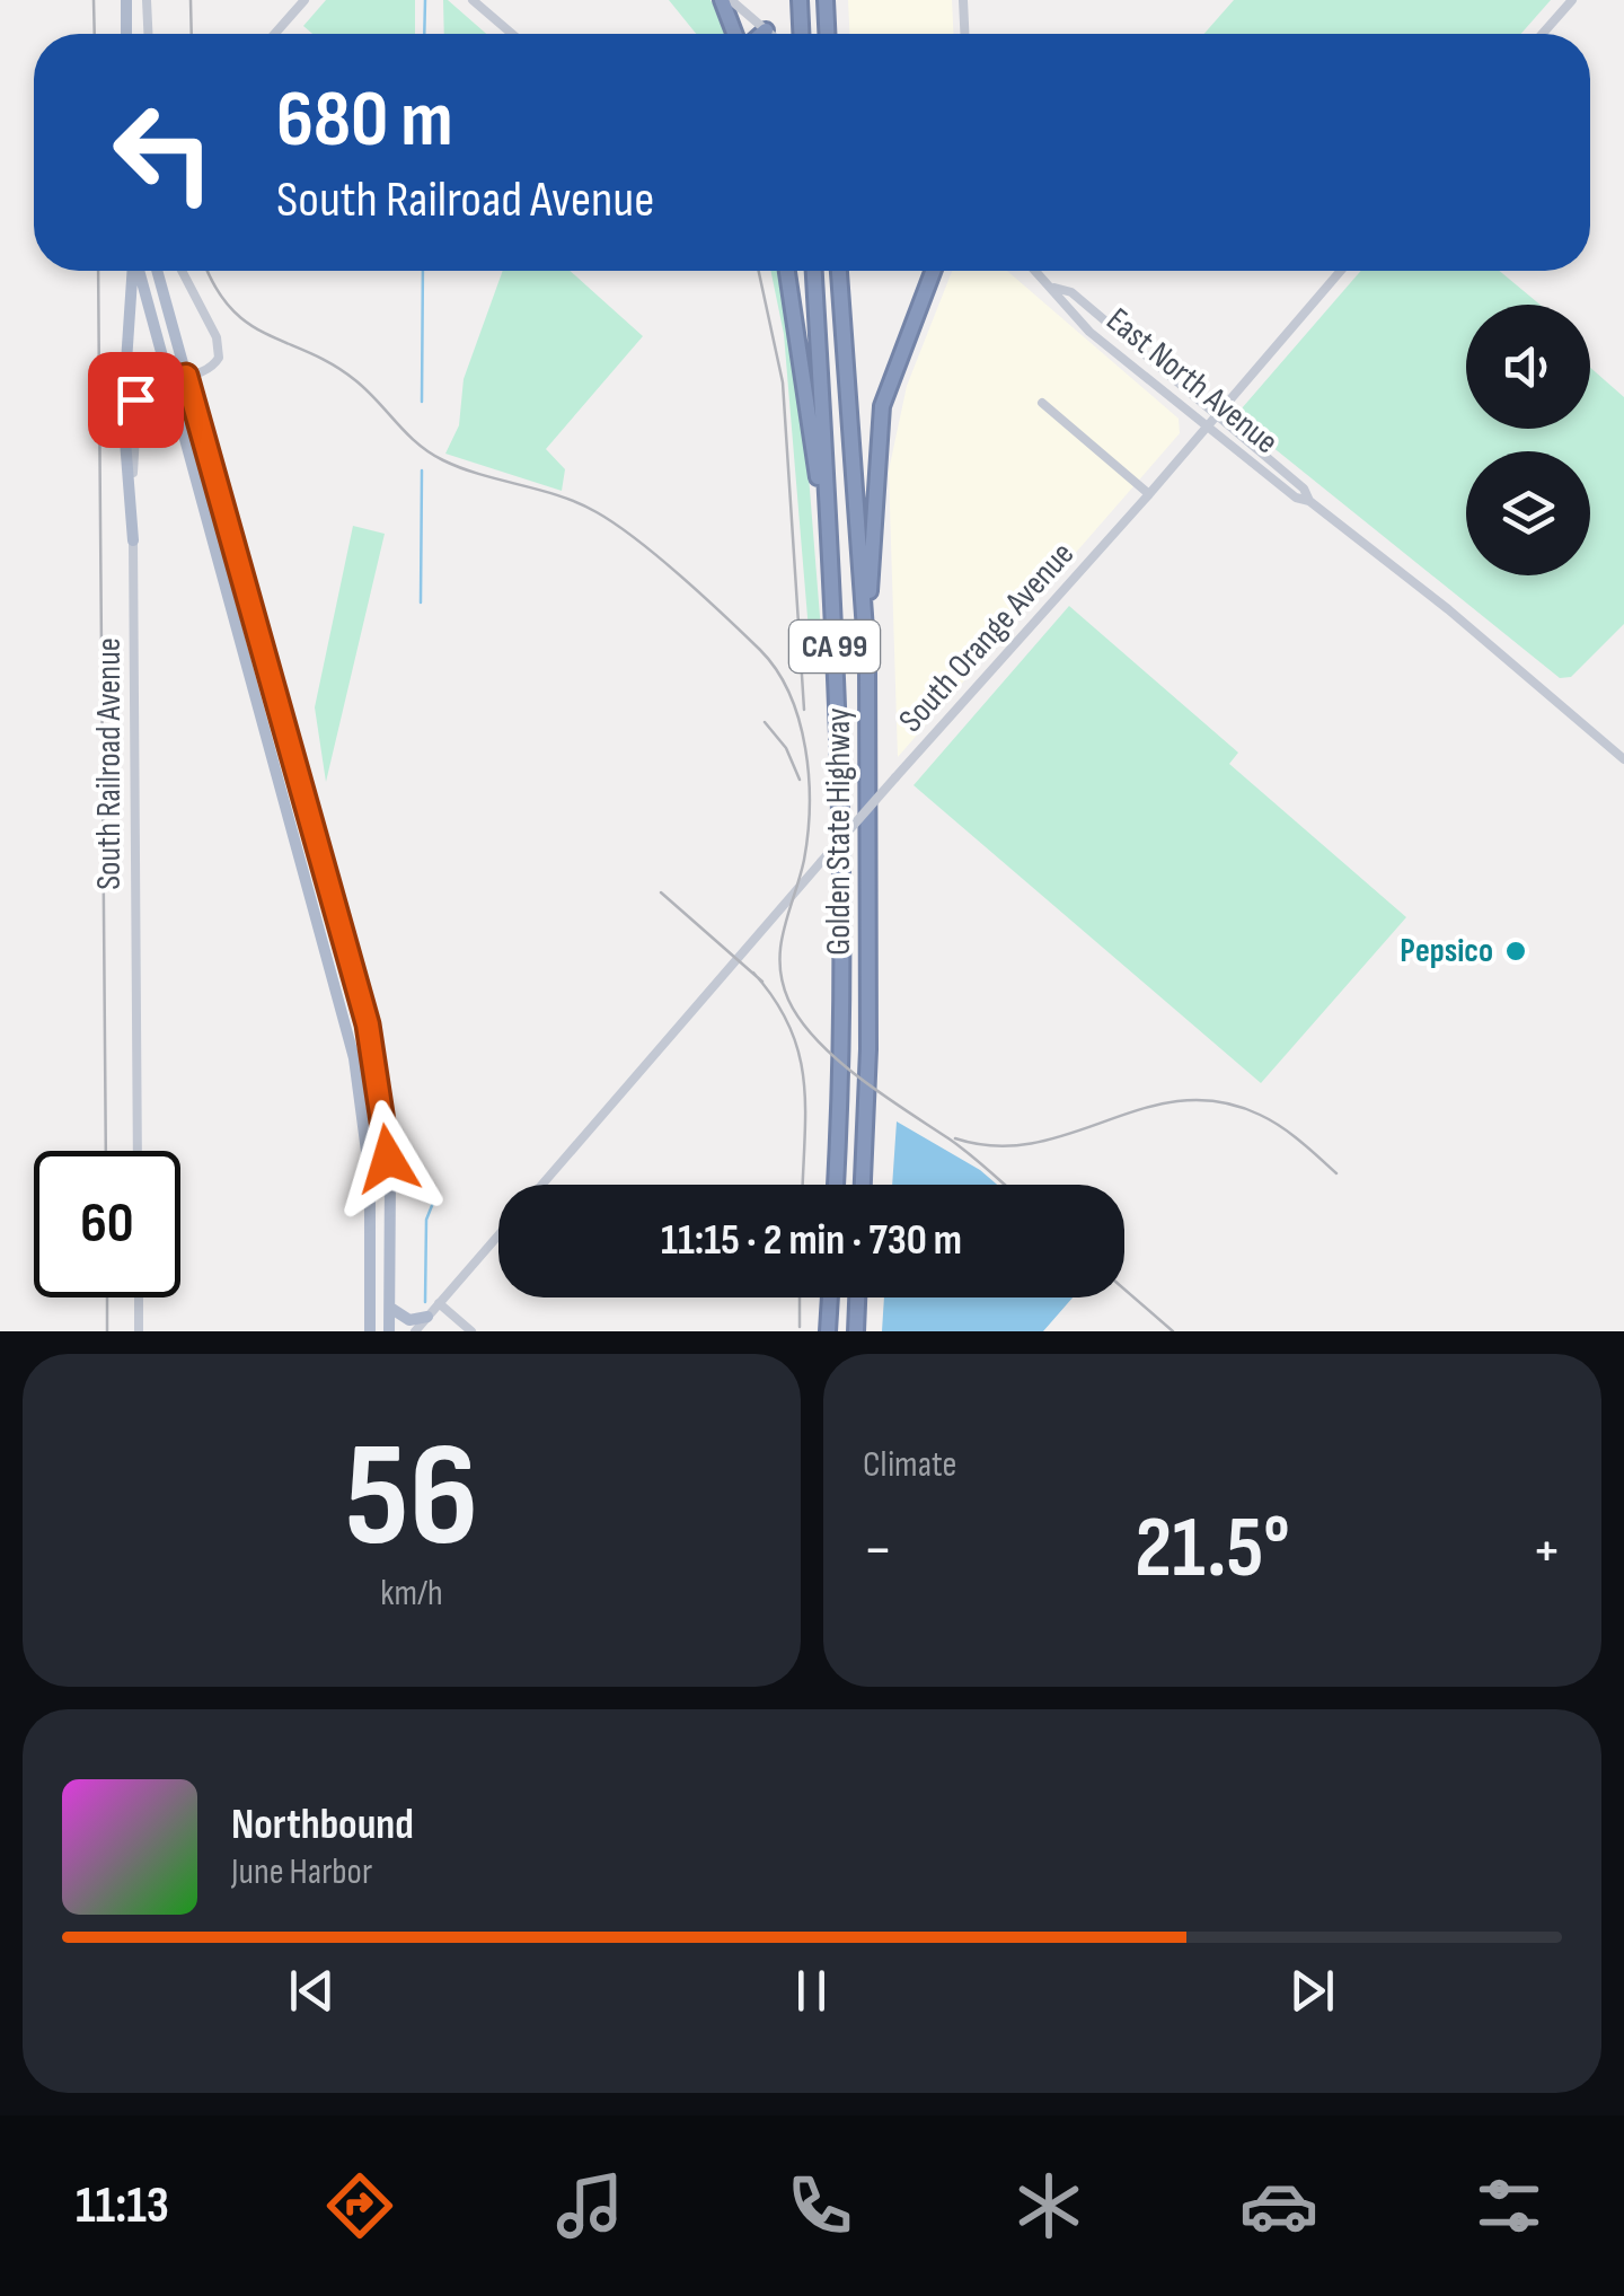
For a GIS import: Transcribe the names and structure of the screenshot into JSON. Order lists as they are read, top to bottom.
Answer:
{
  "streets": {
    "highway": ["CA 99", "Golden State Highway"],
    "street": ["East North Avenue", "South Orange Avenue", "South Railroad Avenue"]
  },
  "crossings": [
    ["East North Avenue", "South Orange Avenue"]
  ],
  "places": ["Pepsico"],
  "page": {
    "turn": ["680 m", "South Railroad Avenue"],
    "limit": "60",
    "trip": "11:15 · 2 min · 730 m",
    "tile": [
      ["56", "km/h"],
      "Climate"
    ],
    "heat": ["−", "21.5°", "+"],
    "song": ["Northbound", "June Harbor"],
    "tabs": "11:13"
  }
}
